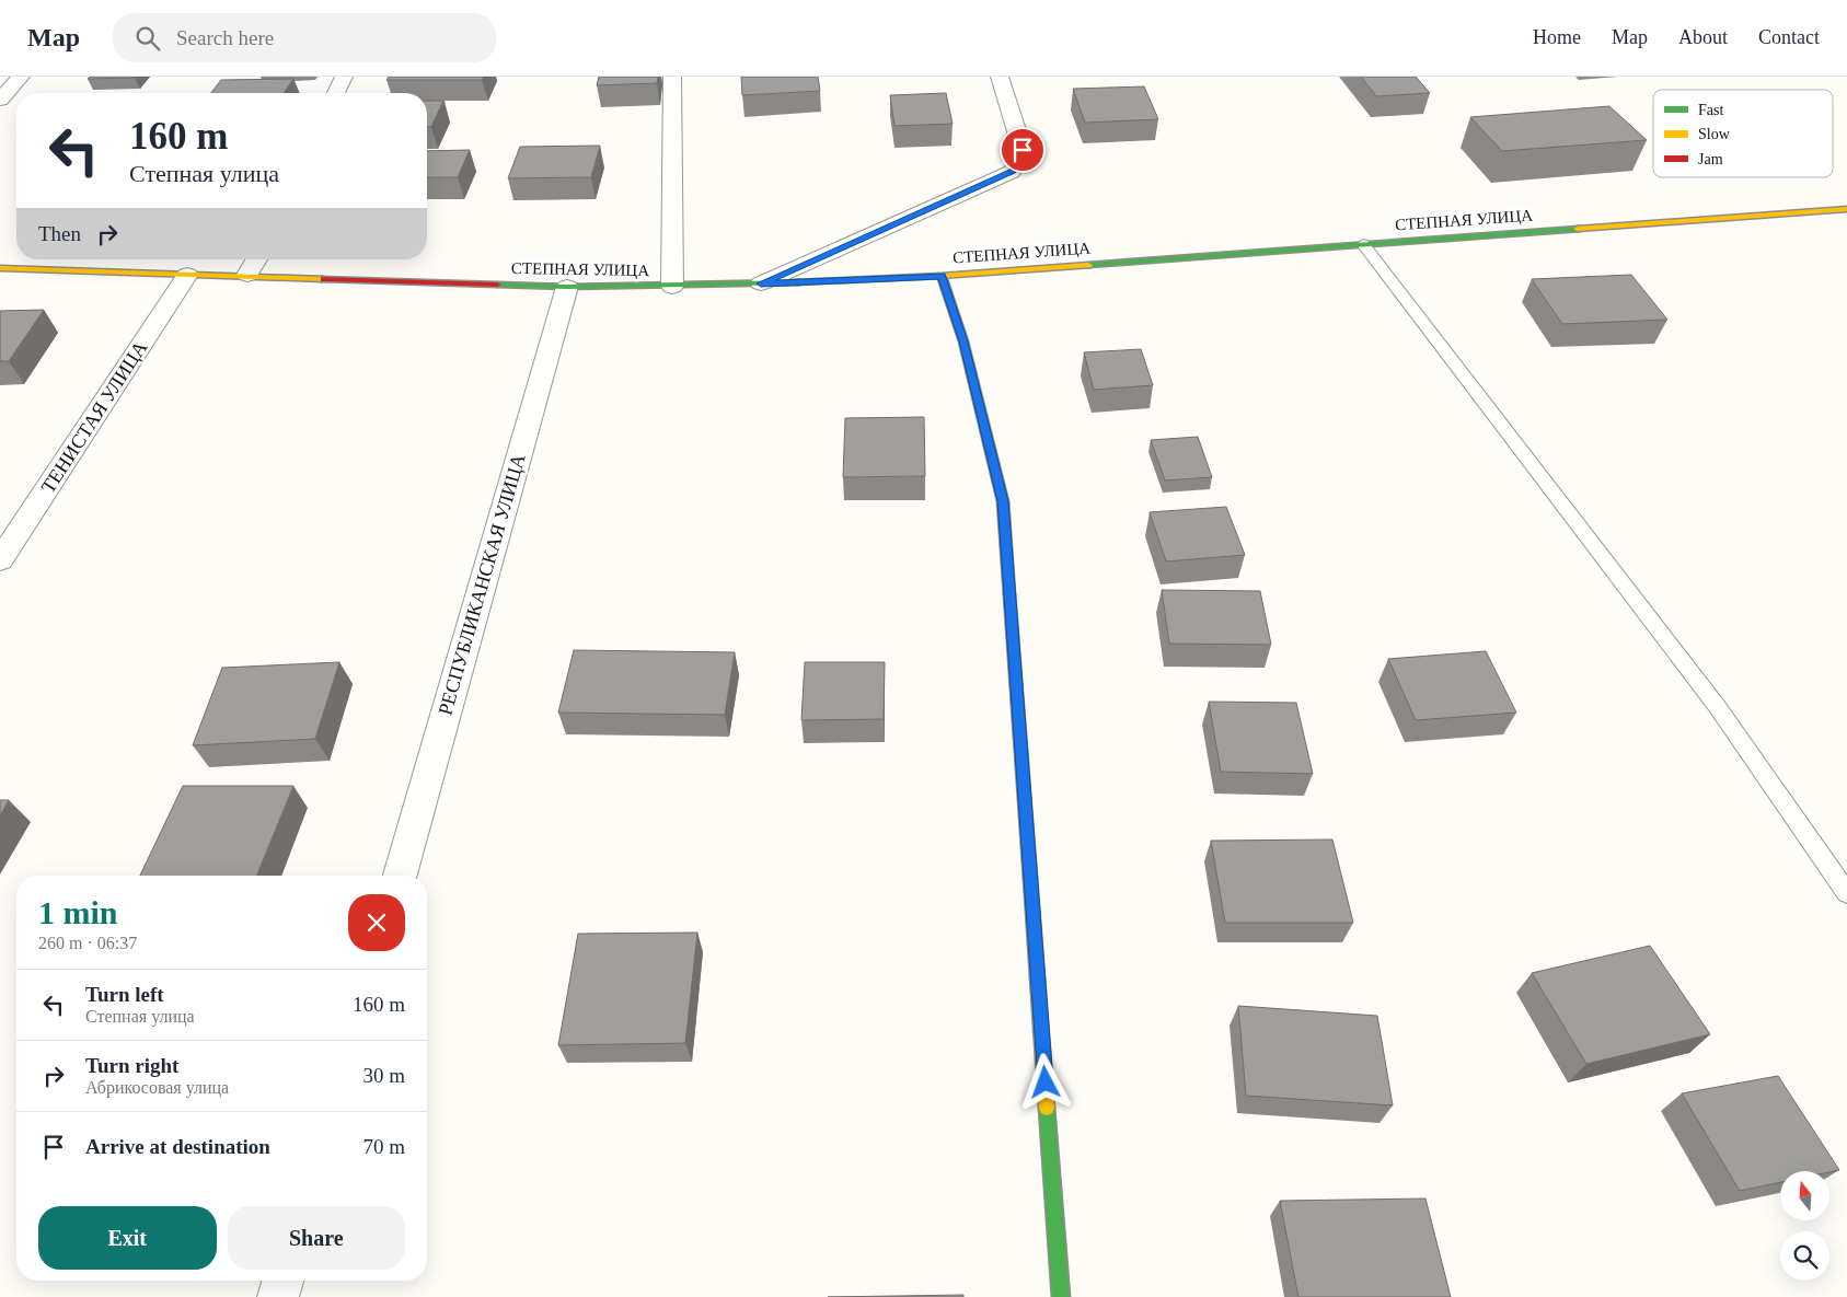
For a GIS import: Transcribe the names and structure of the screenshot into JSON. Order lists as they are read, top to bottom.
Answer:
{
  "streets": {
    "street": ["СТЕПНАЯ УЛИЦА", "ТЕНИСТАЯ УЛИЦА", "РЕСПУБЛИКАНСКАЯ УЛИЦА"]
  },
  "crossings": [
    ["СТЕПНАЯ УЛИЦА", "ТЕНИСТАЯ УЛИЦА"],
    ["СТЕПНАЯ УЛИЦА", "РЕСПУБЛИКАНСКАЯ УЛИЦА"]
  ],
  "legend": ["Fast", "Slow", "Jam"],
  "north": "top",
  "page": {
    "header": "Map",
    "search": "Search here",
    "nav": [
      "Home",
      "Map",
      "About",
      "Contact"
    ],
    "turn": ["160 m", "Степная улица"],
    "then": "Then",
    "heading": ["1 min", "260 m · 06:37"],
    "list": [
      {
        "name": "Turn left",
        "note": "Степная улица",
        "value": "160 m"
      },
      {
        "name": "Turn right",
        "note": "Абрикосовая улица",
        "value": "30 m"
      },
      {
        "name": "Arrive at destination",
        "value": "70 m"
      }
    ],
    "buttons": ["Exit", "Share"]
  }
}
